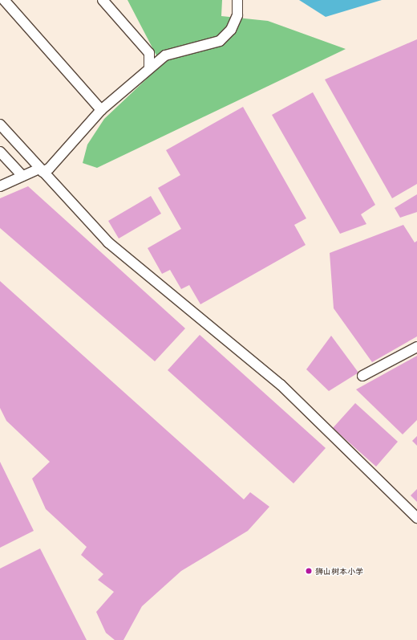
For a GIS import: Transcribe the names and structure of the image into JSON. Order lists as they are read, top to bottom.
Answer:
{
  "places": ["狮山树本小学"]
}
